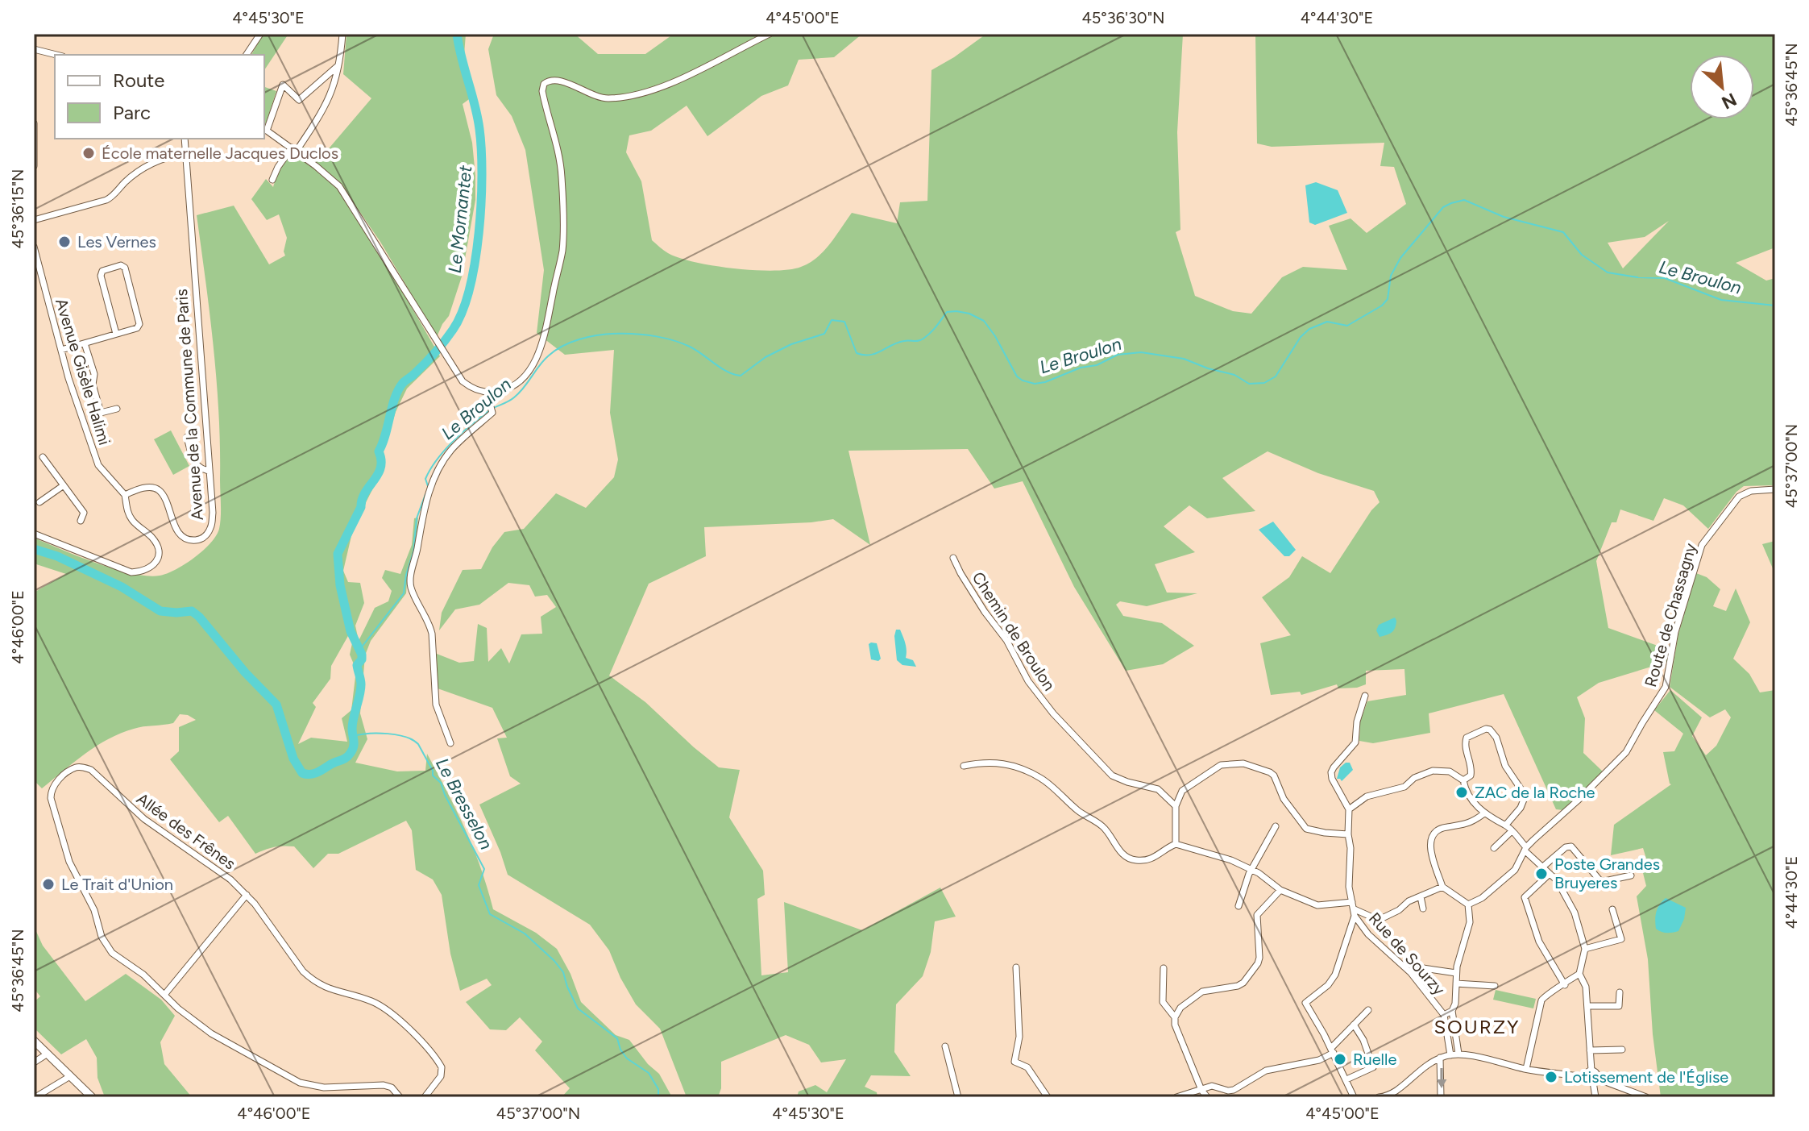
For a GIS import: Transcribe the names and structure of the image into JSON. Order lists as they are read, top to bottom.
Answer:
{
  "streets": {
    "street": [
      "Avenue Gisèle Halimi",
      "Avenue de la Commune de Paris",
      "Route de Chassagny",
      "Chemin de Broulon",
      "Allée des Frênes",
      "Rue de Sourzy"
    ]
  },
  "crossings": [
    ["Avenue Gisèle Halimi", "Avenue de la Commune de Paris"]
  ],
  "districts": ["SOURZY"],
  "water": ["Le Mornantet", "Le Broulon", "Le Bresselon"],
  "places": [
    "École maternelle Jacques Duclos",
    "Les Vernes",
    "ZAC de la Roche",
    "Poste Grandes Bruyeres",
    "Le Trait d'Union",
    "Ruelle",
    "Lotissement de l'Église"
  ],
  "legend": ["Route", "Parc"],
  "north": "bottom right",
  "coordinates": [
    "4°45'30\"E",
    "4°45'00\"E",
    "45°36'30\"N",
    "4°44'30\"E",
    "45°36'45\"N",
    "45°36'15\"N",
    "45°37'00\"N",
    "4°46'00\"E"
  ]
}
